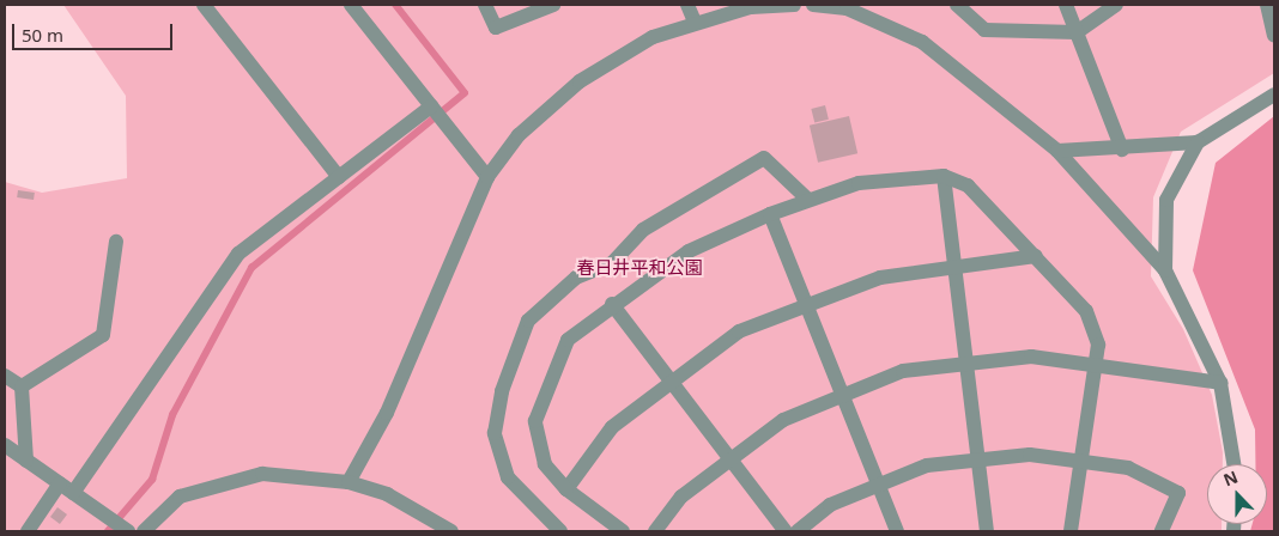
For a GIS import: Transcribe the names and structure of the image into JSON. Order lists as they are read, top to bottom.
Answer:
{
  "parks": ["春日井平和公園"],
  "scale_bar": "50 m",
  "north": "top"
}
